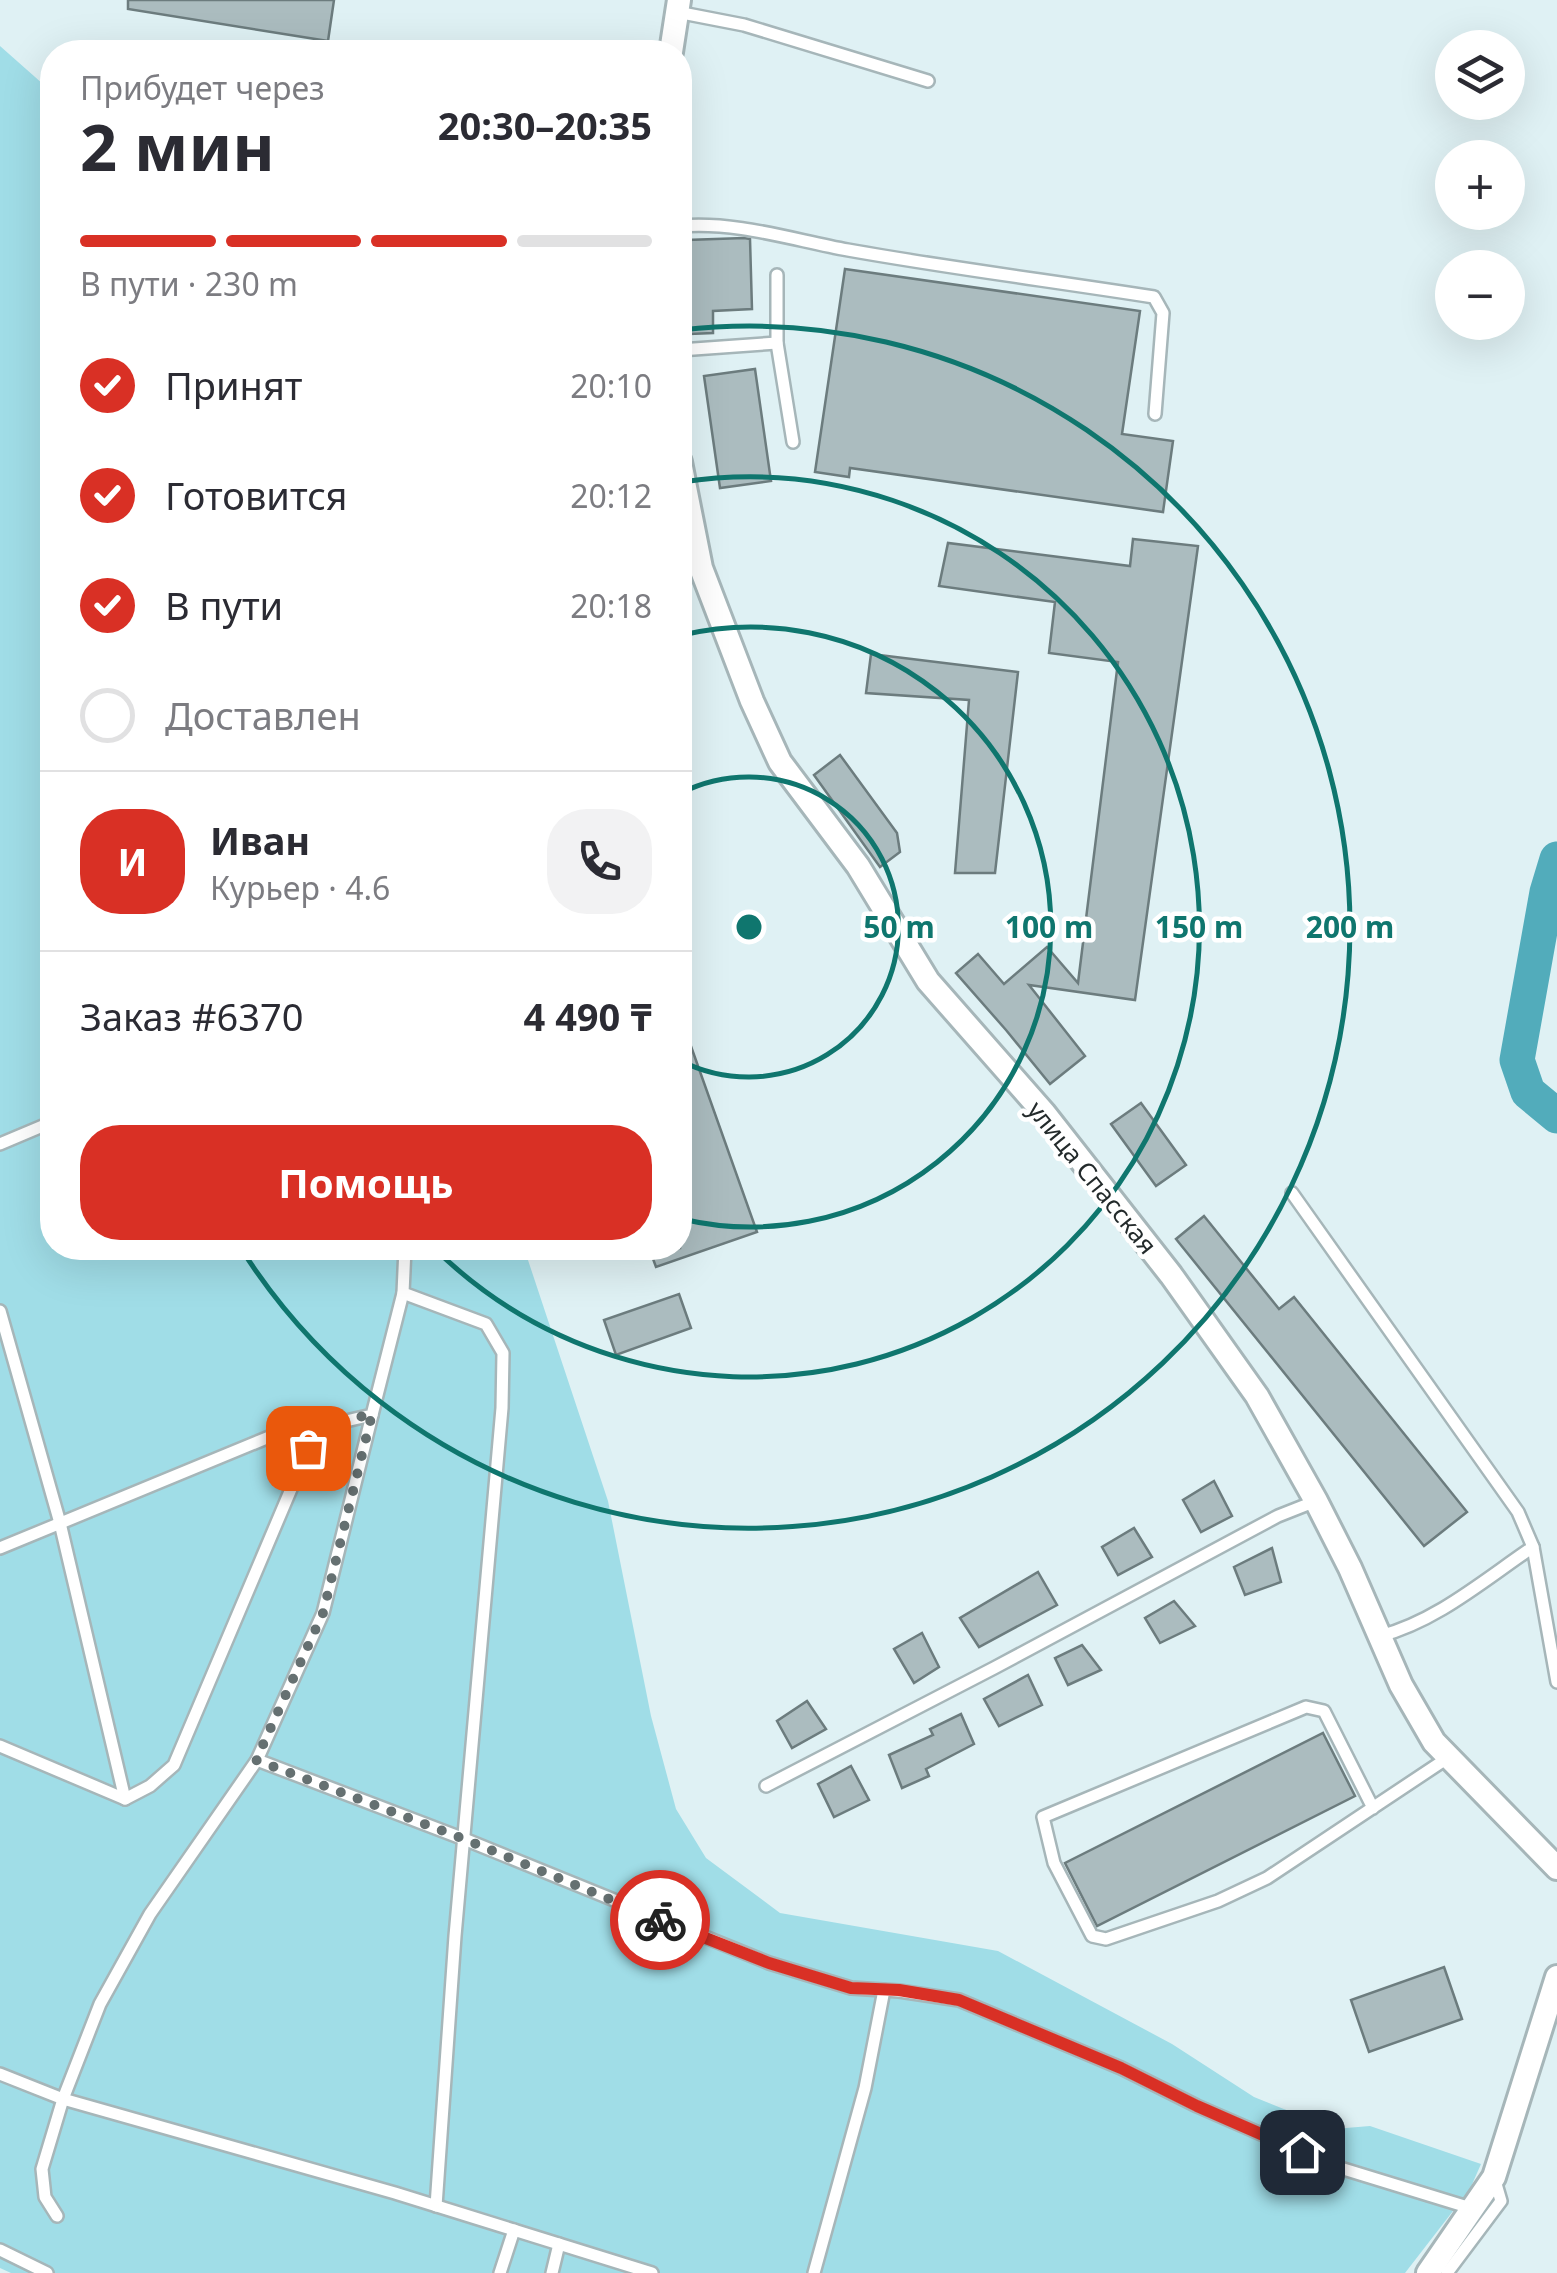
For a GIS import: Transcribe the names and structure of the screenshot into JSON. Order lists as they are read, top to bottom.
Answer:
{
  "streets": {
    "street": ["улица Спасская"]
  },
  "page": {
    "map_buttons": ["+", "−"],
    "heading": ["2 мин", "Прибудет через", "20:30–20:35"],
    "panel": [
      "Иван",
      "Курьер · 4.6",
      "Заказ #6370",
      "4 490 ₸"
    ],
    "bar": "В пути · 230 m",
    "list": [
      ["Принят", "20:10"],
      ["Готовится", "20:12"],
      ["В пути", "20:18"],
      "Доставлен"
    ],
    "round": "И",
    "buttons": "Помощь"
  },
  "rings": [
    "50 m",
    "100 m",
    "150 m",
    "200 m"
  ]
}
